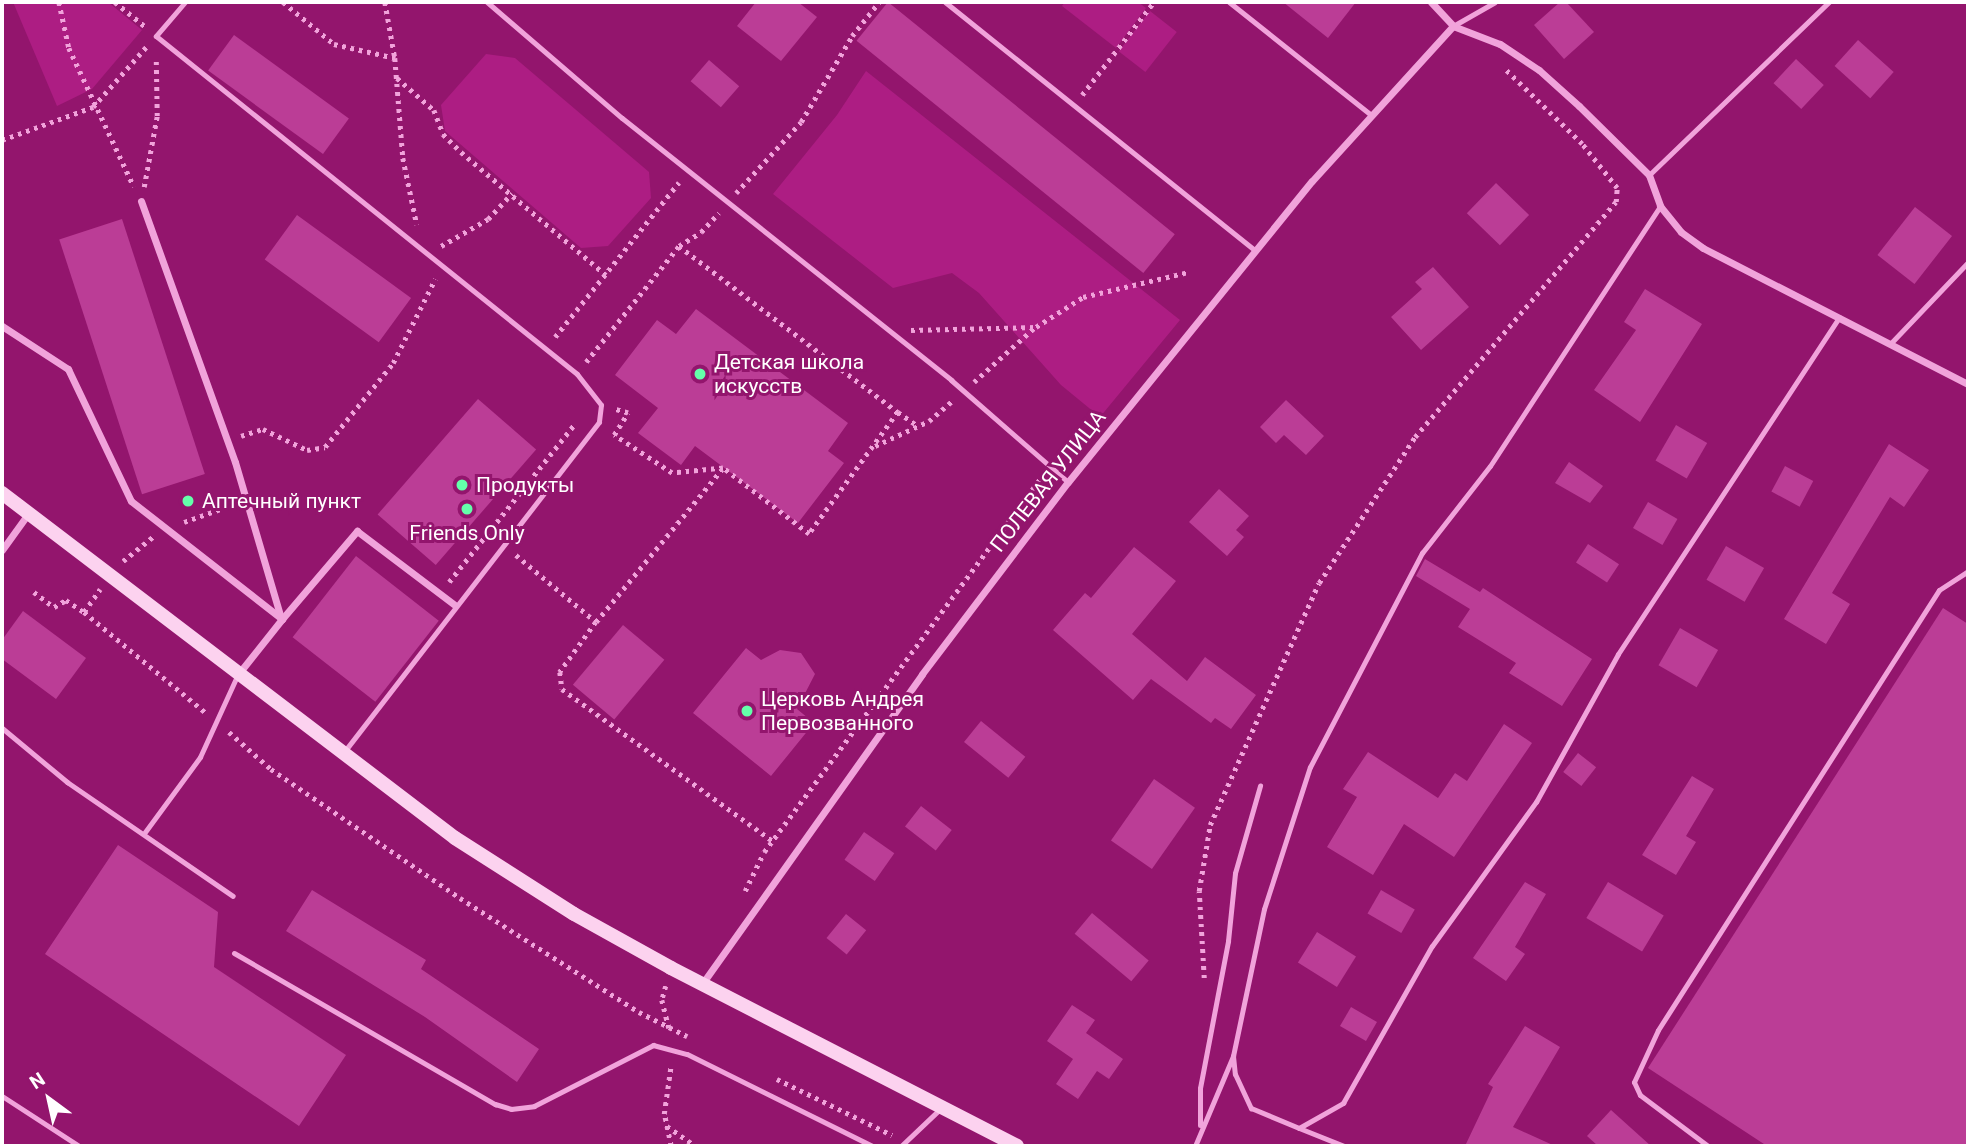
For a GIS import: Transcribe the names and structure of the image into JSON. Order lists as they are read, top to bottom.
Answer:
{
  "streets": {
    "street": ["ПОЛЕВАЯ УЛИЦА"]
  },
  "places": [
    "Детская школа искусств",
    "Продукты",
    "Аптечный пункт",
    "Friends Only",
    "Церковь Андрея Первозванного"
  ],
  "north": "top left"
}
